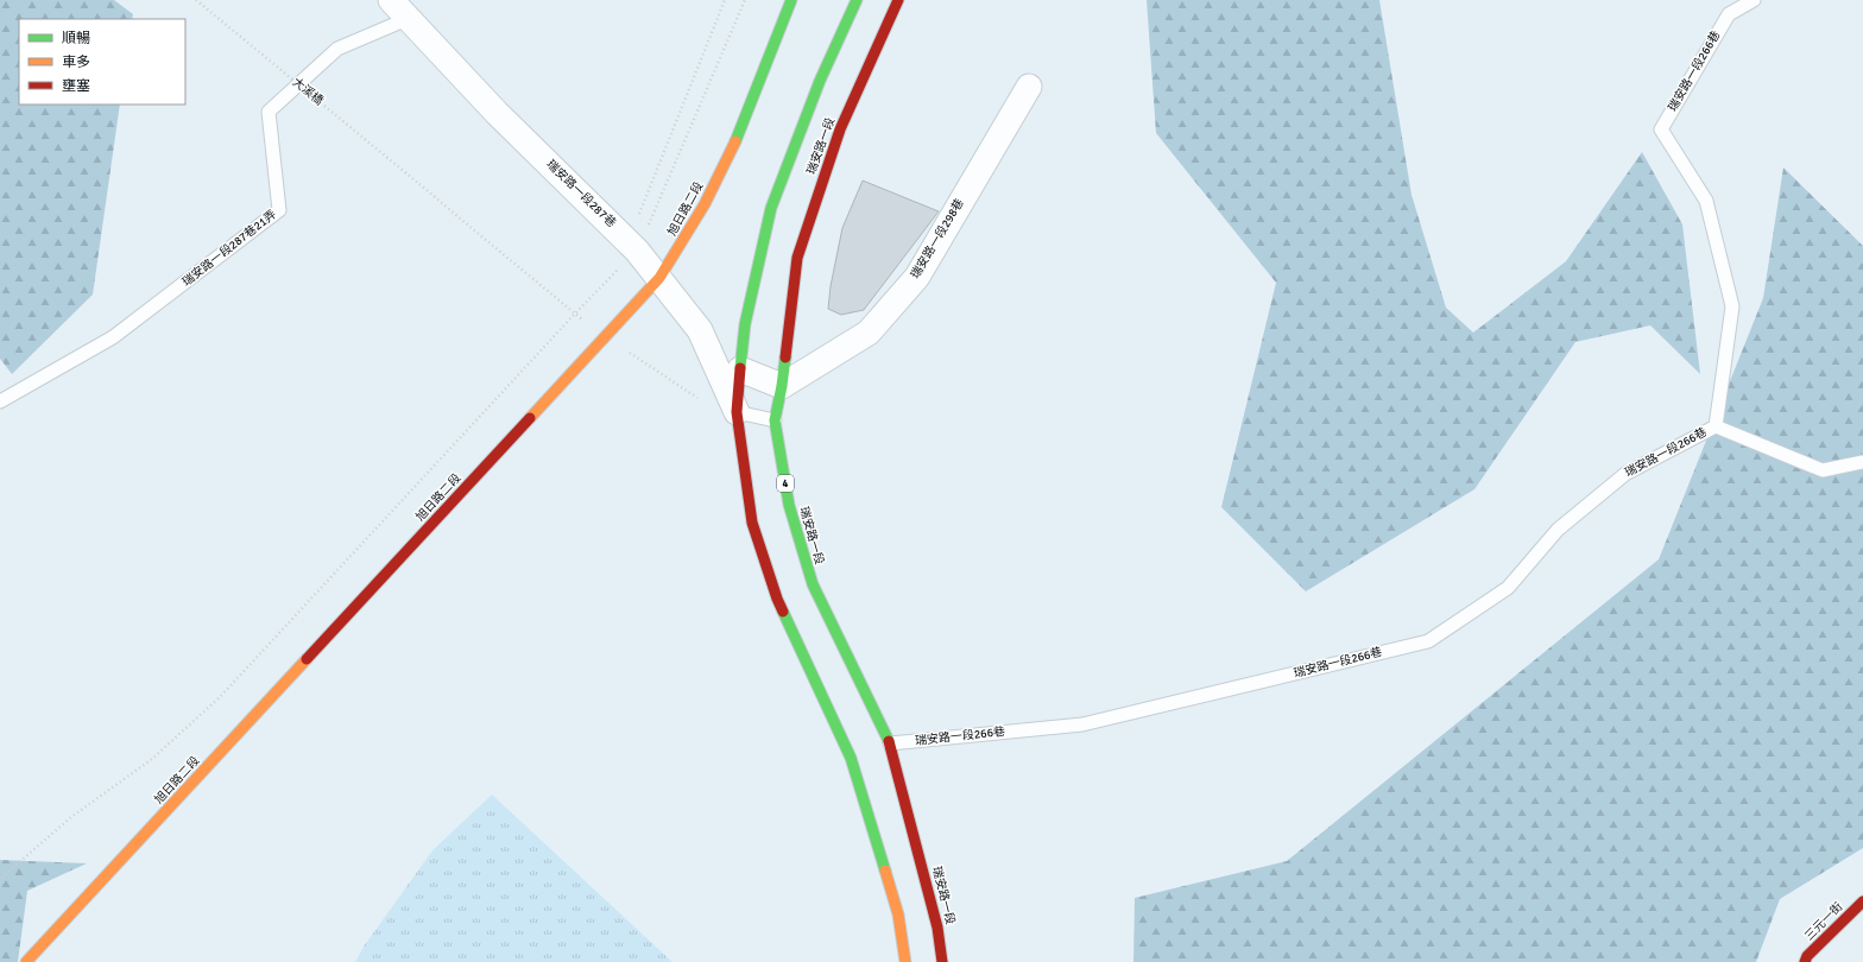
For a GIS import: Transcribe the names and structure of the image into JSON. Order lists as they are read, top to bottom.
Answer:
{
  "streets": {
    "main road": [
      "瑞安路一段",
      "旭日路二段",
      "4",
      "三元一街"
    ],
    "street": ["瑞安路一段287巷", "瑞安路一段298巷"],
    "lane": ["瑞安路一段266巷", "瑞安路一段287巷21弄"],
    "path": ["大溪橋"]
  },
  "crossings": [
    ["瑞安路一段266巷", "瑞安路一段"],
    ["大溪橋", "瑞安路一段"],
    ["大溪橋", "瑞安路一段287巷"],
    ["大溪橋", "旭日路二段"],
    ["瑞安路一段", "瑞安路一段287巷"],
    ["瑞安路一段", "瑞安路一段298巷"],
    ["瑞安路一段287巷", "旭日路二段"],
    ["瑞安路一段287巷", "瑞安路一段287巷21弄"]
  ],
  "legend": ["順暢", "車多", "壅塞"]
}
